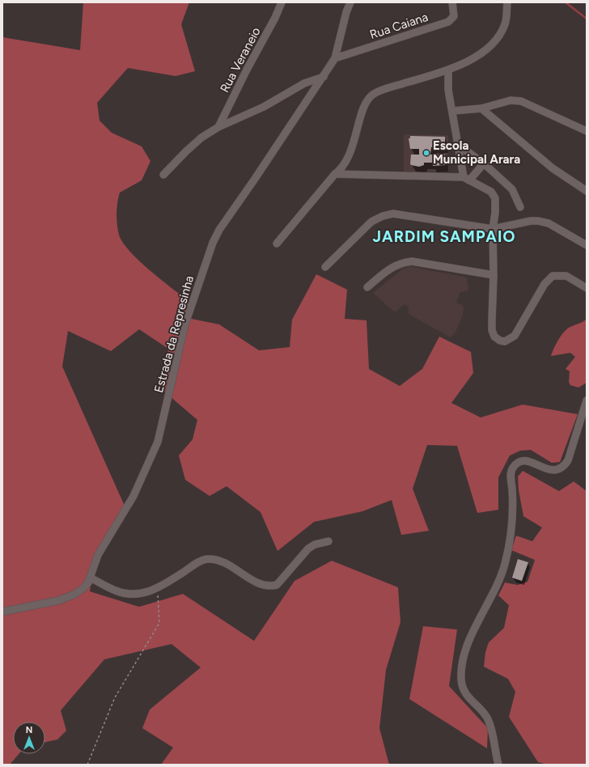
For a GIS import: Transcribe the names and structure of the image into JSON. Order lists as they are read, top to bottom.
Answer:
{
  "streets": {
    "street": ["Rua Caiana", "Rua Veraneio", "Estrada da Represinha"]
  },
  "crossings": [
    ["Rua Caiana", "Estrada da Represinha"]
  ],
  "districts": ["JARDIM SAMPAIO"],
  "places": ["Escola Municipal Arara"],
  "north": "top"
}
